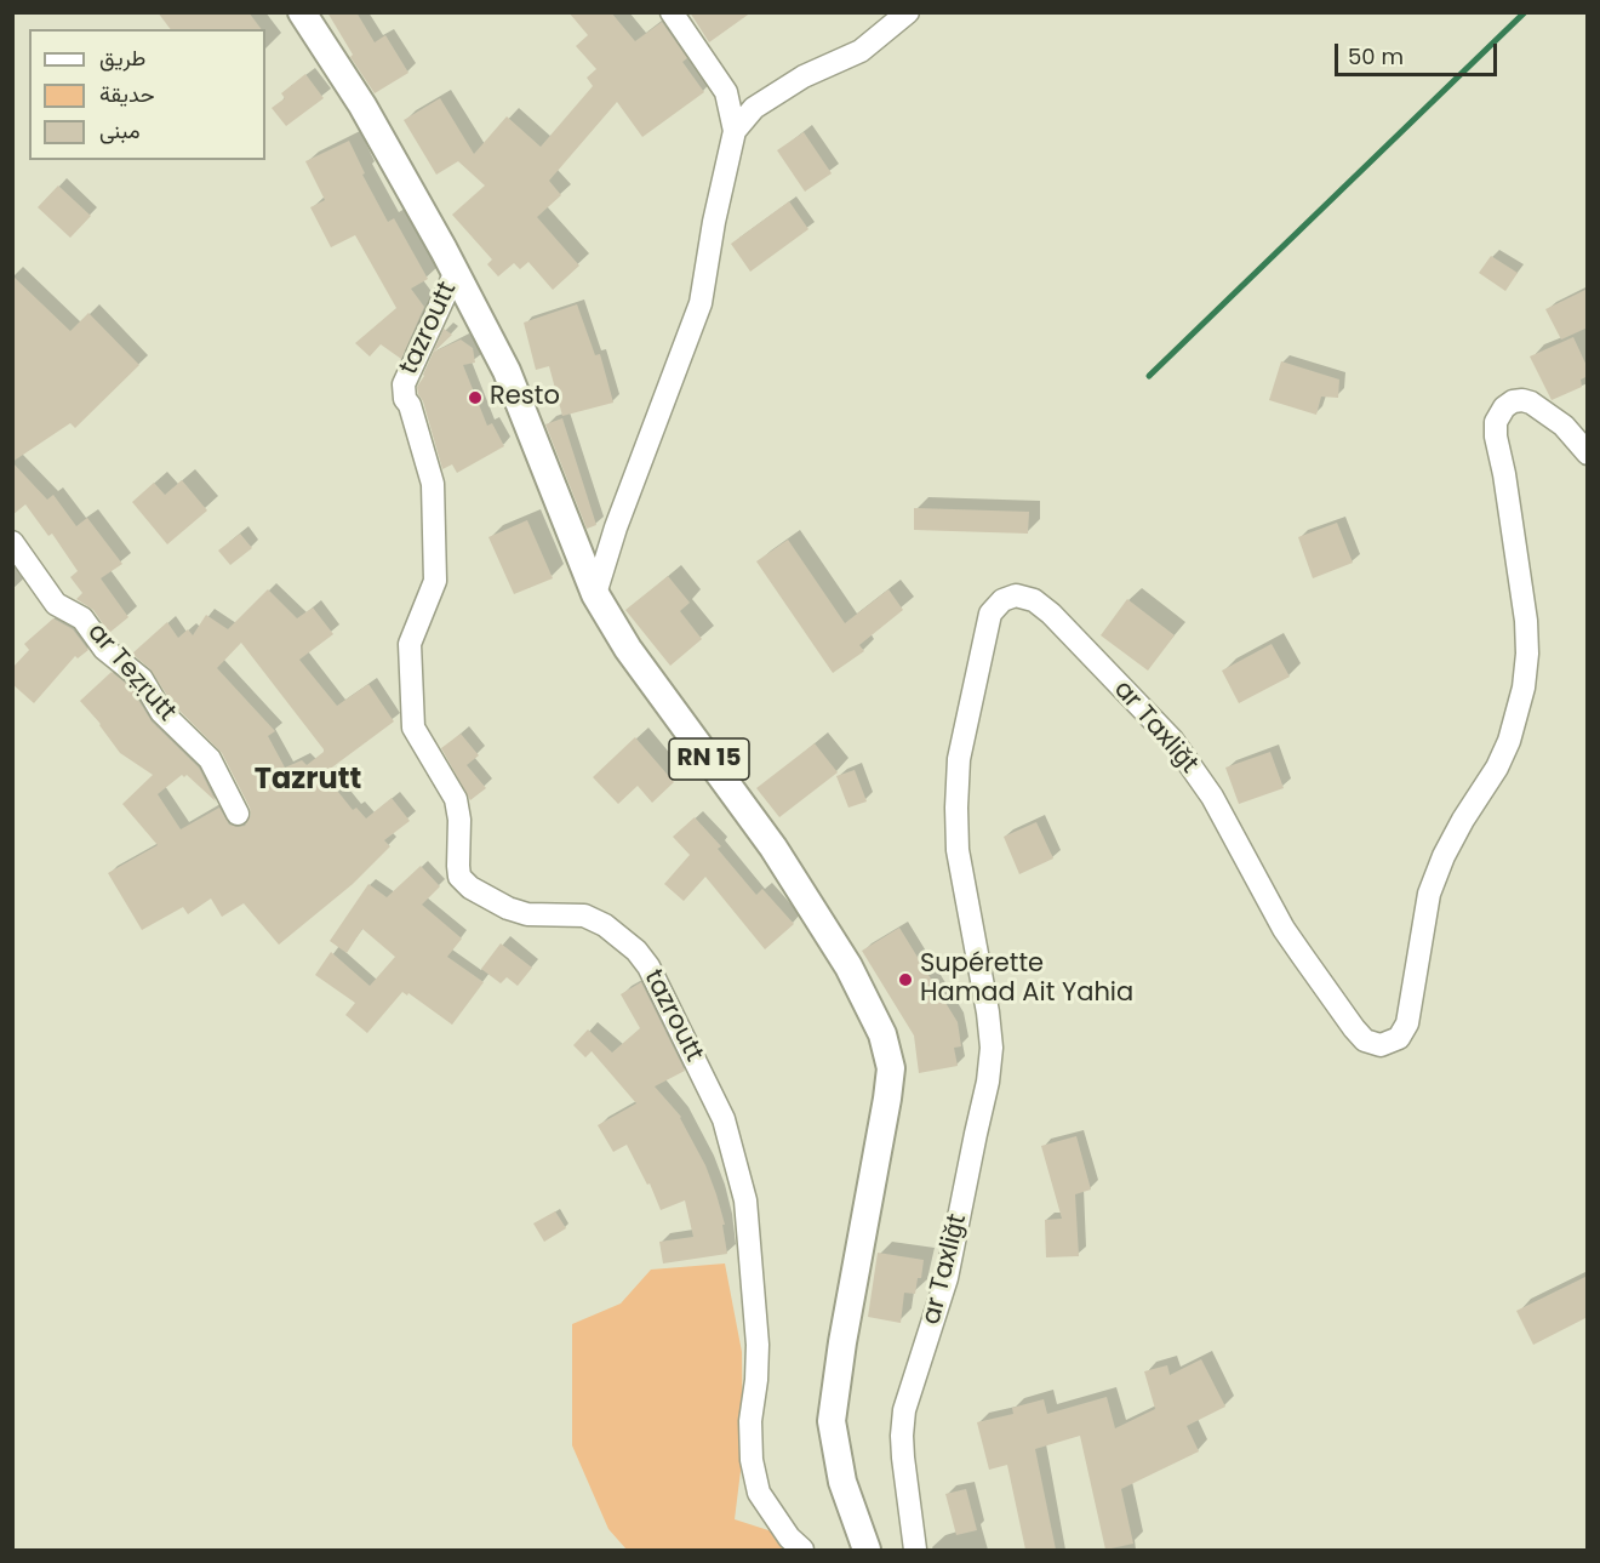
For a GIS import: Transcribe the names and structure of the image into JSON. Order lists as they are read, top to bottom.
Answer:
{
  "streets": {
    "main road": ["RN 15"],
    "street": ["tazroutt", "ar Teẓṛutt", "ar Taxliǧt"]
  },
  "crossings": [
    ["tazroutt", "RN 15"]
  ],
  "districts": ["Tazrutt"],
  "places": ["Resto", "Supérette Hamad Ait Yahia"],
  "legend": ["طريق", "حديقة", "مبنى"],
  "scale_bar": "50 m"
}
